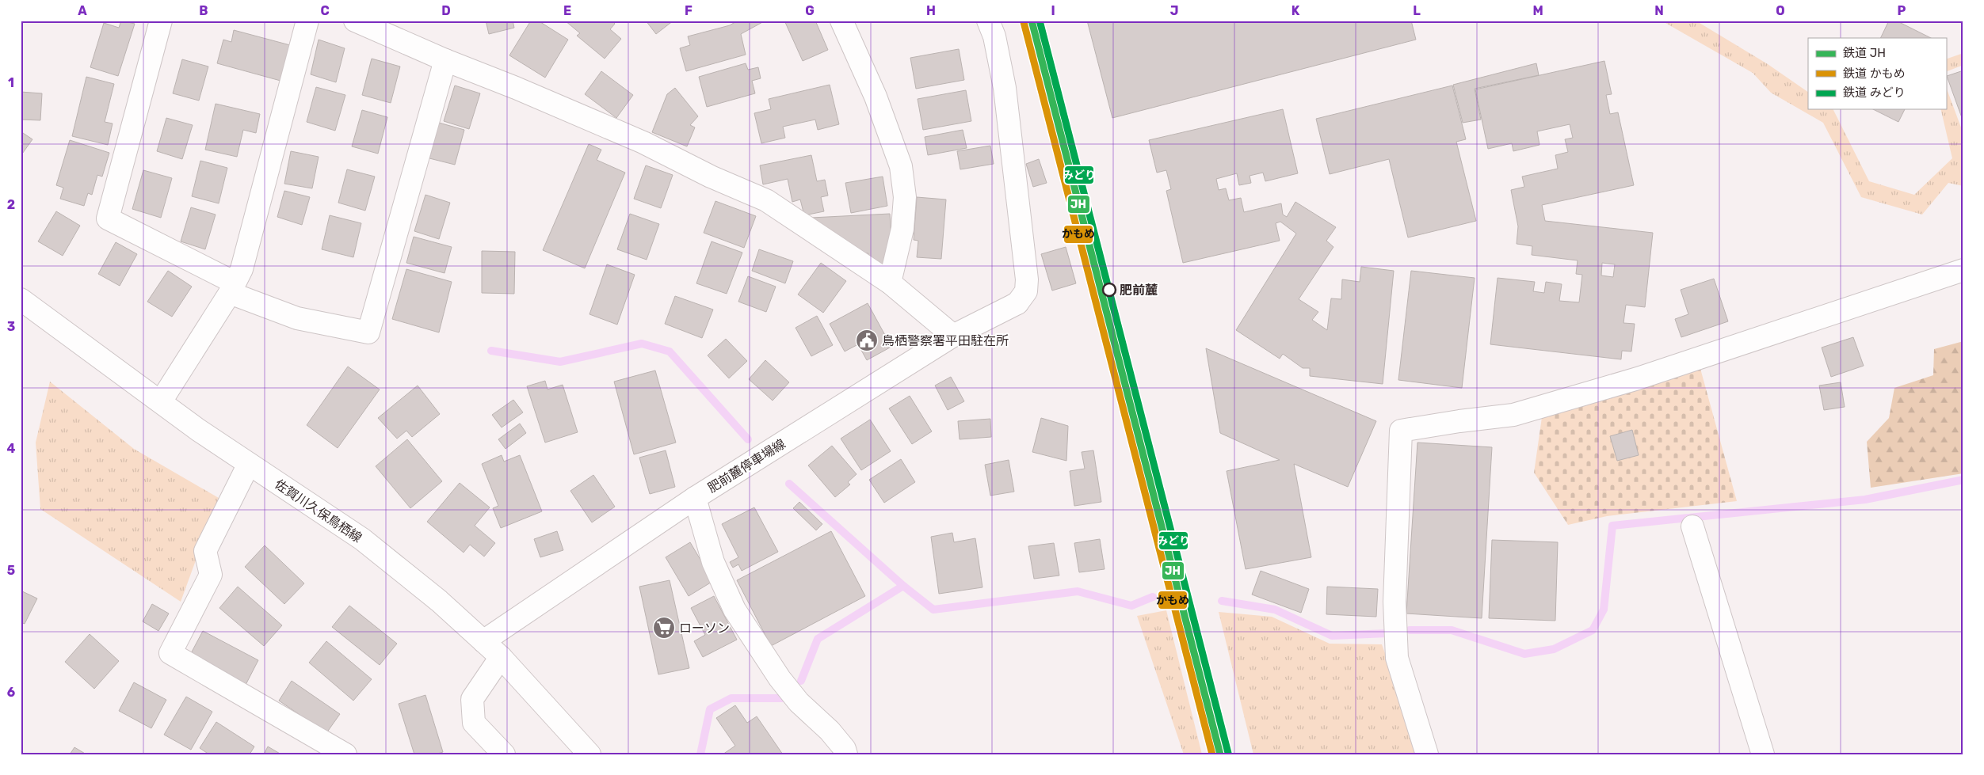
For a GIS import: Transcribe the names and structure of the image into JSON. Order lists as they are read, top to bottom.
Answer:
{
  "streets": {
    "street": ["肥前麓停車場線", "佐賀川久保鳥栖線"]
  },
  "crossings": [
    ["肥前麓停車場線", "佐賀川久保鳥栖線"]
  ],
  "places": {
    "other": ["肥前麓"],
    "public building": ["鳥栖警察署平田駐在所"],
    "supermarket": ["ローソン"]
  },
  "lines": ["rail line JH", "rail line みどり", "rail line かもめ"],
  "legend": ["鉄道 JH", "鉄道 かもめ", "鉄道 みどり"],
  "grid": {
    "columns": [
      "A",
      "B",
      "C",
      "D",
      "E",
      "F",
      "G",
      "H",
      "I",
      "J",
      "K",
      "L",
      "M",
      "N",
      "O",
      "P"
    ],
    "rows": [
      "1",
      "2",
      "3",
      "4",
      "5",
      "6"
    ]
  }
}
